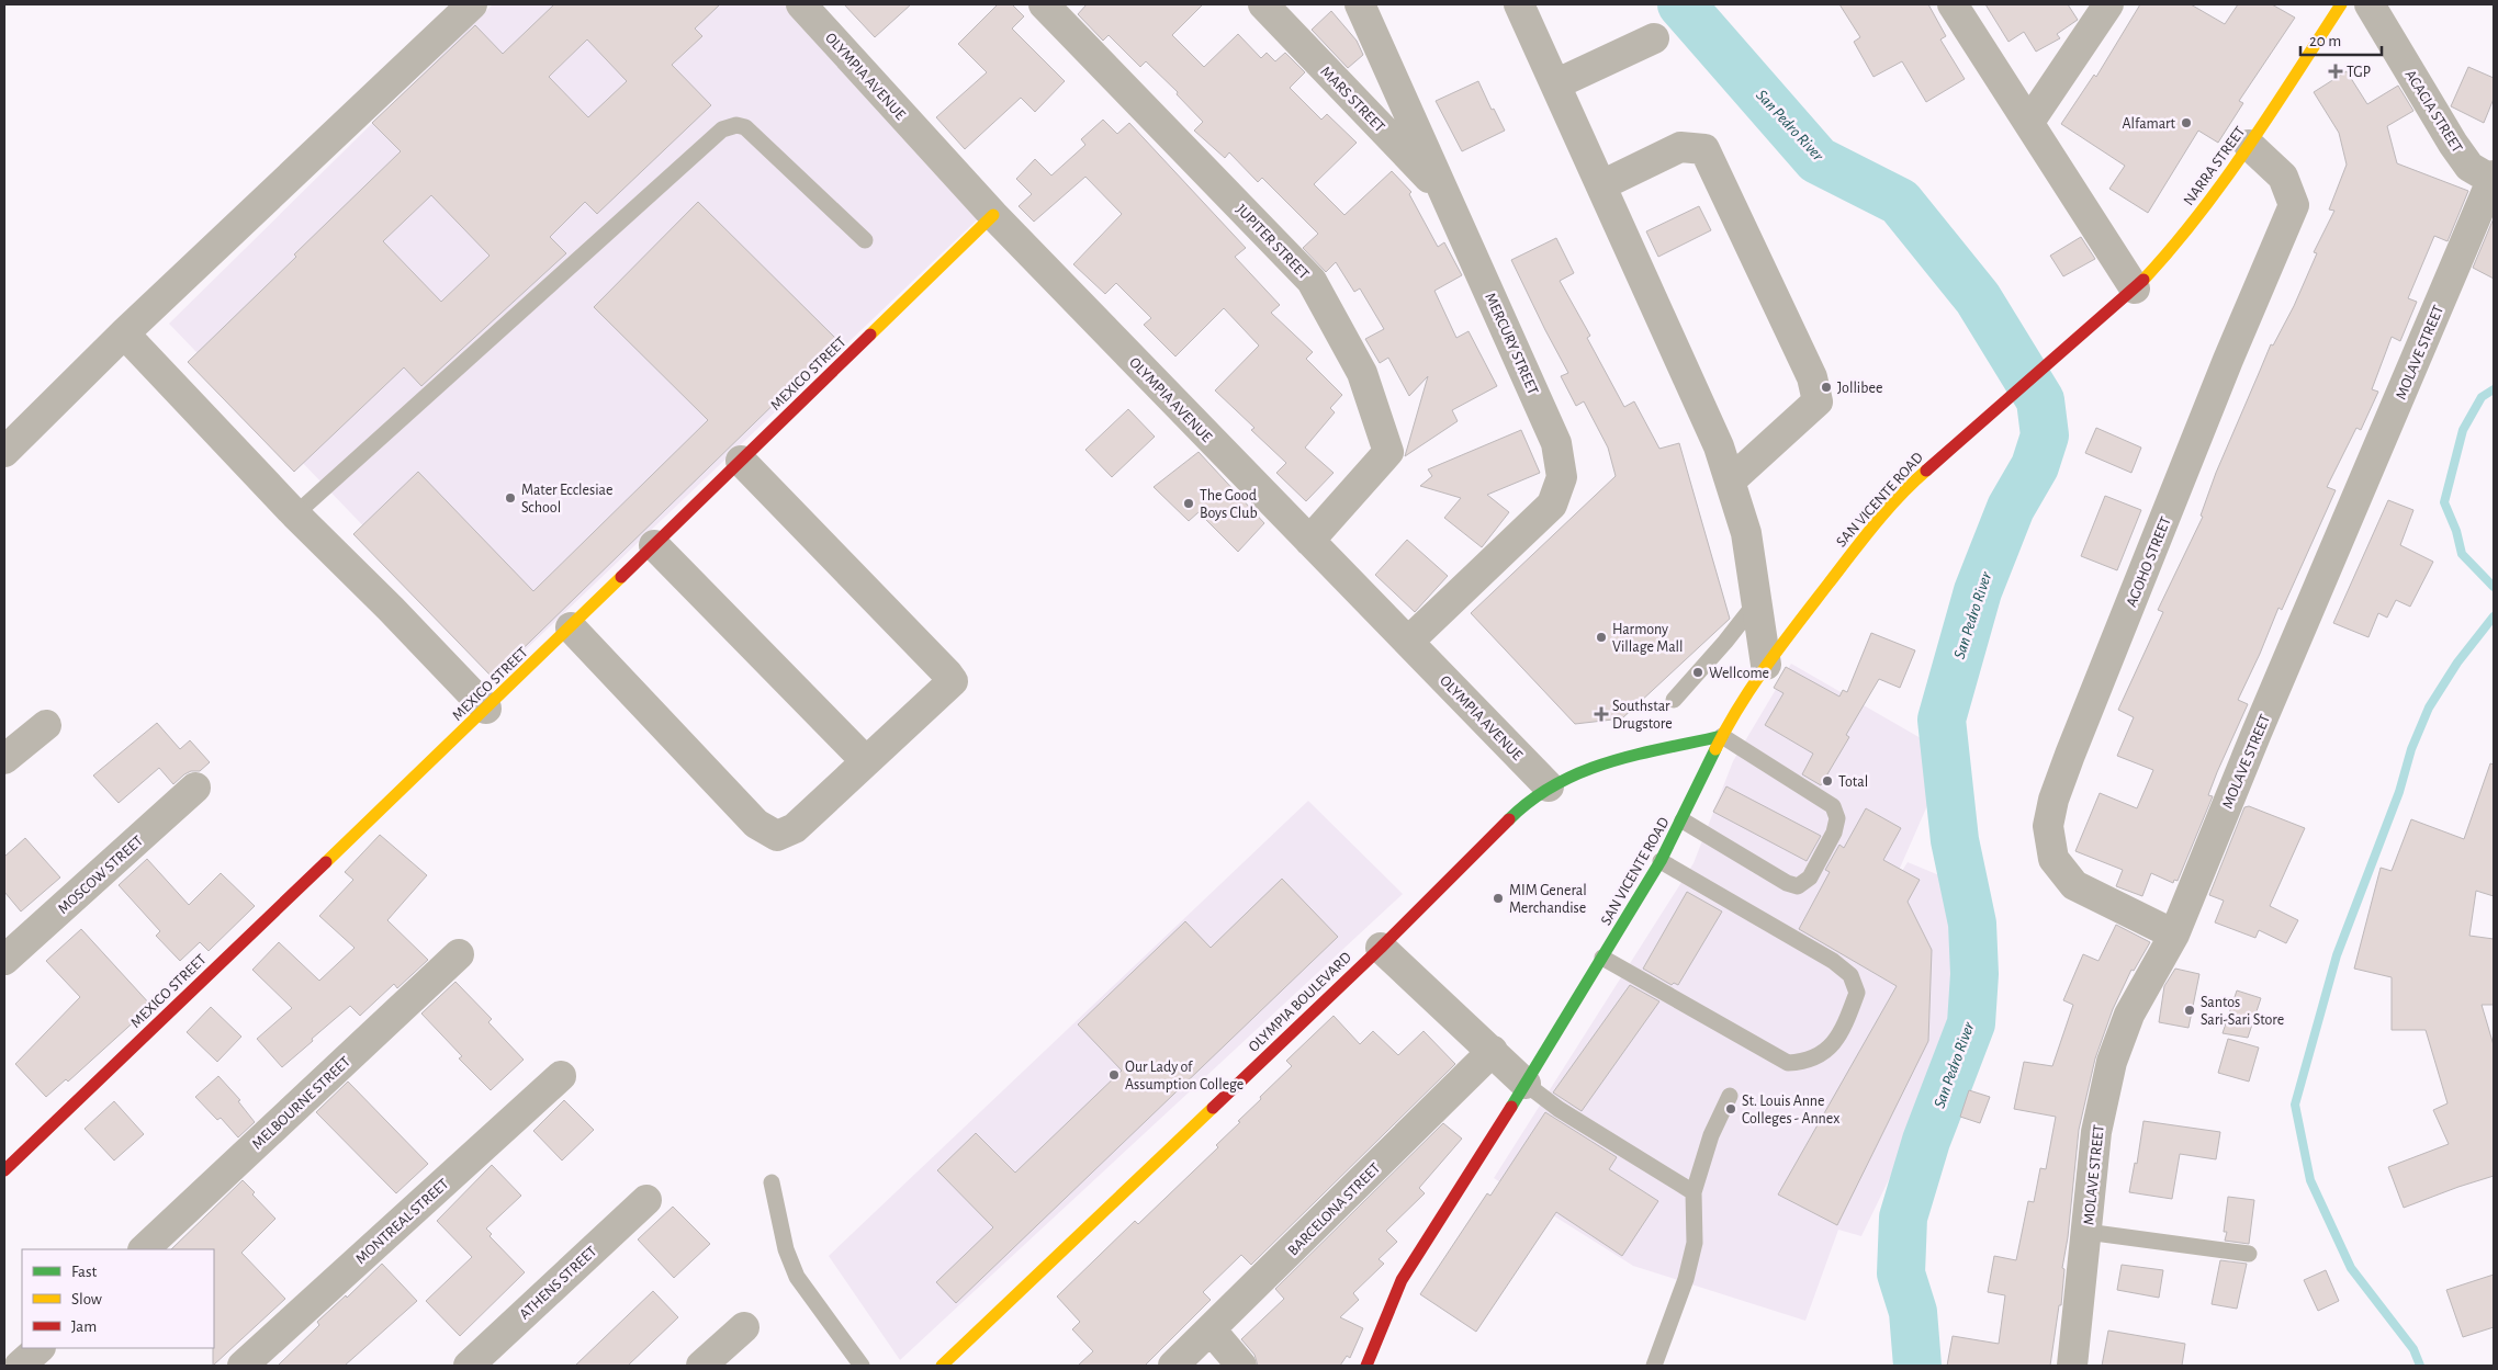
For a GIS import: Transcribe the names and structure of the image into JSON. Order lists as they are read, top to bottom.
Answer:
{
  "streets": {
    "main road": [
      "NARRA STREET",
      "MEXICO STREET",
      "SAN VICENTE ROAD",
      "OLYMPIA BOULEVARD"
    ],
    "street": [
      "OLYMPIA AVENUE",
      "MARS STREET",
      "ACACIA STREET",
      "JUPITER STREET",
      "MERCURY STREET",
      "MOLAVE STREET",
      "AGOHO STREET",
      "MOSCOW STREET",
      "MELBOURNE STREET",
      "BARCELONA STREET",
      "MONTREAL STREET",
      "ATHENS STREET"
    ]
  },
  "crossings": [
    ["OLYMPIA AVENUE", "JUPITER STREET"],
    ["OLYMPIA AVENUE", "MERCURY STREET"],
    ["OLYMPIA AVENUE", "MEXICO STREET"],
    ["OLYMPIA AVENUE", "OLYMPIA BOULEVARD"],
    ["MARS STREET", "MERCURY STREET"],
    ["ACACIA STREET", "MOLAVE STREET"],
    ["NARRA STREET", "SAN VICENTE ROAD"],
    ["NARRA STREET", "AGOHO STREET"],
    ["MOLAVE STREET", "AGOHO STREET"],
    ["SAN VICENTE ROAD", "OLYMPIA BOULEVARD"]
  ],
  "water": ["San Pedro River"],
  "places": {
    "health": ["TGP", "Southstar Drugstore"],
    "other": [
      "Alfamart",
      "Jollibee",
      "Mater Ecclesiae School",
      "The Good Boys Club",
      "Harmony Village Mall",
      "Wellcome",
      "Total",
      "MIM General Merchandise",
      "Santos Sari-Sari Store",
      "Our Lady of Assumption College",
      "St. Louis Anne Colleges - Annex"
    ]
  },
  "legend": ["Fast", "Slow", "Jam"],
  "scale_bar": "20 m"
}
